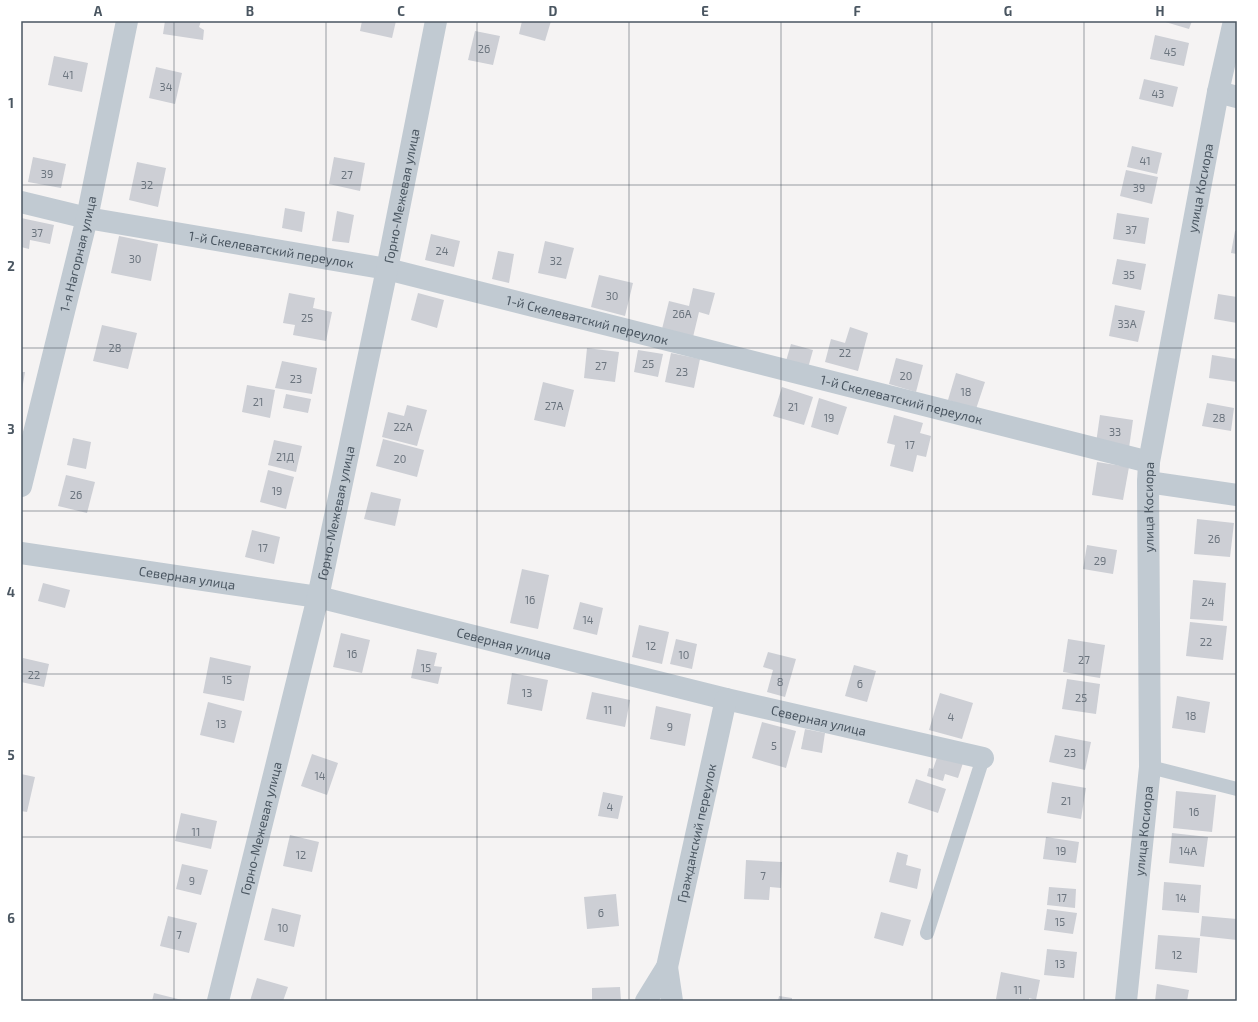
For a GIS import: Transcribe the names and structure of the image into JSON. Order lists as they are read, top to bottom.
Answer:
{
  "streets": {
    "street": [
      "улица Косиора",
      "Горно-Межевая улица",
      "1-й Скелеватский переулок",
      "1-я Нагорная улица",
      "Северная улица",
      "Гражданский переулок"
    ]
  },
  "crossings": [
    ["улица Косиора", "1-й Скелеватский переулок"],
    ["Горно-Межевая улица", "1-й Скелеватский переулок"],
    ["Горно-Межевая улица", "Северная улица"],
    ["1-й Скелеватский переулок", "1-я Нагорная улица"],
    ["Северная улица", "Гражданский переулок"]
  ],
  "house_numbers": [
    "26",
    "45",
    "41",
    "34",
    "43",
    "41",
    "39",
    "27",
    "32",
    "39",
    "37",
    "37",
    "24",
    "30",
    "32",
    "35",
    "30",
    "26А",
    "25",
    "33А",
    "28",
    "22",
    "25",
    "27",
    "23",
    "20",
    "23",
    "18",
    "21",
    "27А",
    "21",
    "19",
    "28",
    "22А",
    "33",
    "17",
    "21Д",
    "20",
    "19",
    "26",
    "26",
    "17",
    "29",
    "16",
    "24",
    "14",
    "22",
    "12",
    "16",
    "10",
    "27",
    "15",
    "22",
    "15",
    "8",
    "6",
    "13",
    "25",
    "11",
    "18",
    "4",
    "13",
    "9",
    "5",
    "23",
    "14",
    "21",
    "4",
    "16",
    "11",
    "19",
    "14А",
    "12",
    "7",
    "9",
    "17",
    "14",
    "6",
    "15",
    "10",
    "7",
    "12",
    "13",
    "11"
  ],
  "grid": {
    "columns": [
      "A",
      "B",
      "C",
      "D",
      "E",
      "F",
      "G",
      "H"
    ],
    "rows": [
      "1",
      "2",
      "3",
      "4",
      "5",
      "6"
    ]
  }
}
